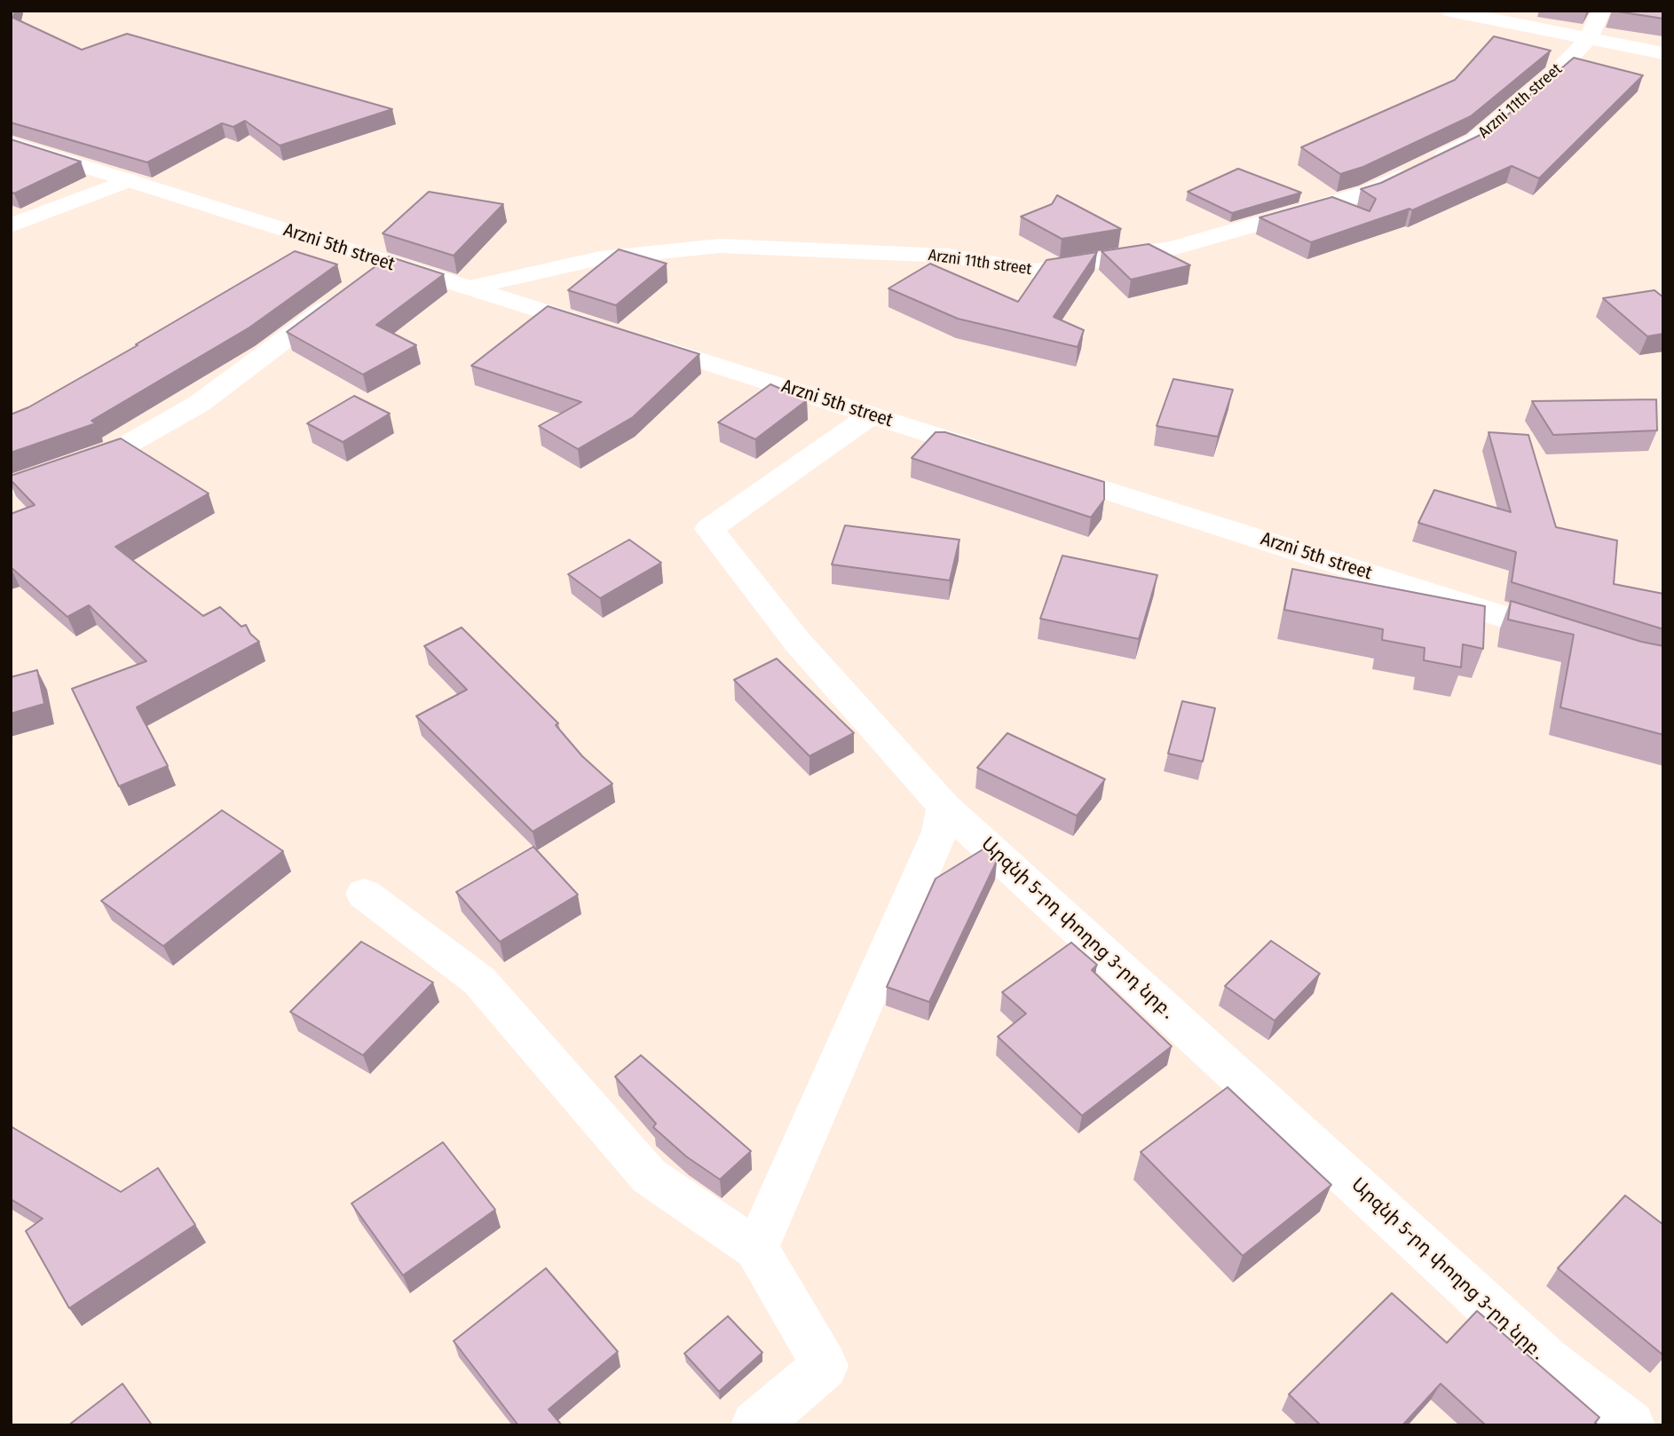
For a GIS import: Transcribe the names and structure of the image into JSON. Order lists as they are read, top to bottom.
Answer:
{
  "streets": {
    "street": ["Arzni 11th street", "Arzni 5th street", "Արզնի 5-րդ փողոց 3-րդ նրբ․"]
  },
  "crossings": [
    ["Arzni 11th street", "Arzni 5th street"],
    ["Arzni 5th street", "Արզնի 5-րդ փողոց 3-րդ նրբ․"]
  ]
}
